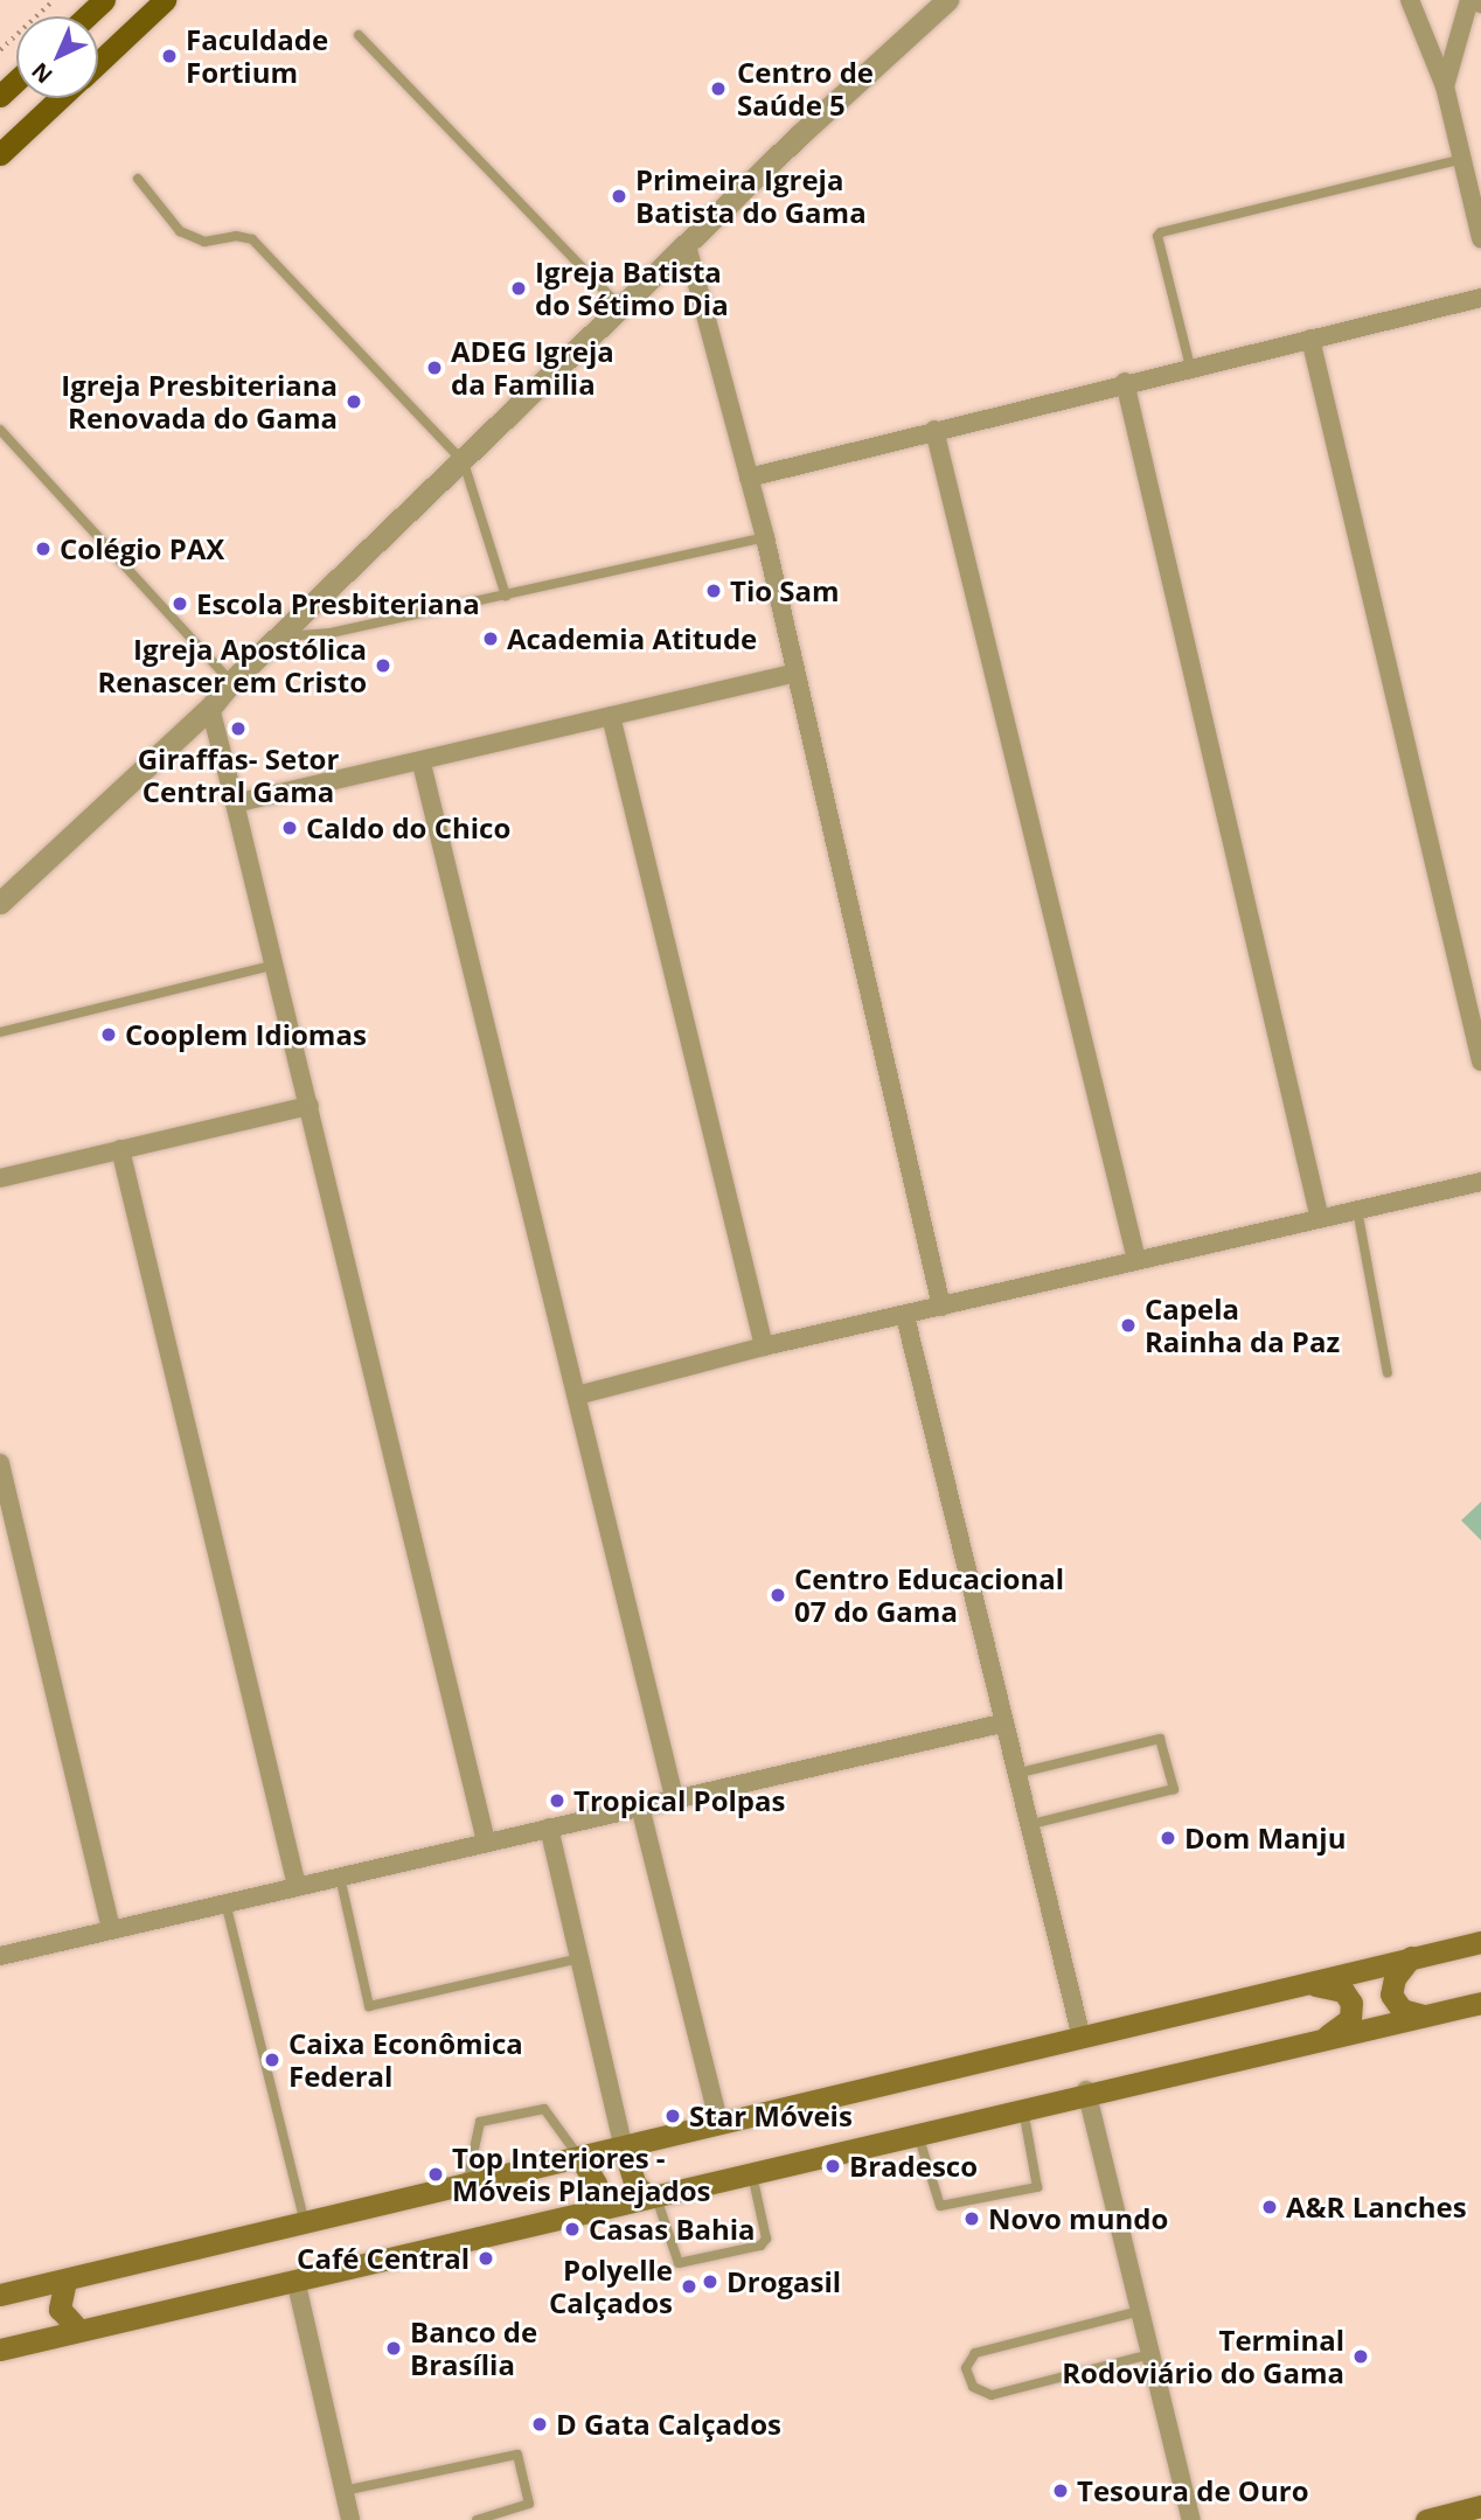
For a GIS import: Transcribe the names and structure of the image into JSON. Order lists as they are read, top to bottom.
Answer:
{
  "places": [
    "Faculdade Fortium",
    "Centro de Saúde 5",
    "Primeira Igreja Batista do Gama",
    "Igreja Batista do Sétimo Dia",
    "ADEG Igreja da Familia",
    "Igreja Presbiteriana Renovada do Gama",
    "Colégio PAX",
    "Tio Sam",
    "Escola Presbiteriana",
    "Academia Atitude",
    "Igreja Apostólica Renascer em Cristo",
    "Giraffas- Setor Central Gama",
    "Caldo do Chico",
    "Cooplem Idiomas",
    "Capela Rainha da Paz",
    "Centro Educacional 07 do Gama",
    "Tropical Polpas",
    "Dom Manju",
    "Caixa Econômica Federal",
    "Star Móveis",
    "Bradesco",
    "Top Interiores - Móveis Planejados",
    "A&R Lanches",
    "Novo mundo",
    "Casas Bahia",
    "Café Central",
    "Drogasil",
    "Polyelle Calçados",
    "Banco de Brasília",
    "Terminal Rodoviário do Gama",
    "D Gata Calçados",
    "Tesoura de Ouro"
  ],
  "north": "bottom left"
}
